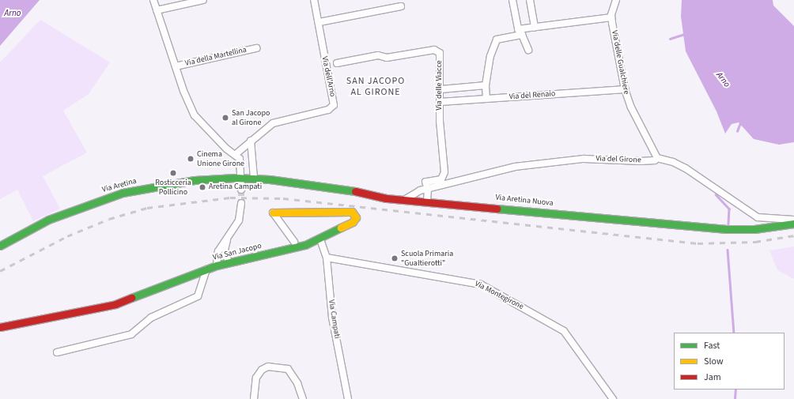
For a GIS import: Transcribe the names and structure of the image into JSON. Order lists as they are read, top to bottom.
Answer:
{
  "streets": {
    "main road": ["Via Aretina", "Via Aretina Nuova", "Via San Jacopo"],
    "street": [
      "Via della Martellina",
      "Via delle Gualchiere",
      "Via dell'Arno",
      "Via delle Viacce",
      "Via del Renaio",
      "Via del Girone",
      "Via Montegirone",
      "Via Campati"
    ]
  },
  "crossings": [
    ["Via delle Gualchiere", "Via del Renaio"],
    ["Via delle Gualchiere", "Via del Girone"],
    ["Via delle Viacce", "Via del Renaio"],
    ["Via delle Viacce", "Via del Girone"],
    ["Via del Girone", "Via Aretina Nuova"],
    ["Via Aretina", "Via Aretina Nuova"],
    ["Via San Jacopo", "Via Campati"],
    ["Via Montegirone", "Via Campati"]
  ],
  "districts": ["SAN JACOPO AL GIRONE"],
  "water": ["Arno"],
  "places": [
    "San Jacopo al Girone",
    "Cinema Unione Girone",
    "Rosticceria Pollicino",
    "Aretina Campati",
    "Scuola Primaria \"Gualtierotti\""
  ],
  "legend": ["Fast", "Slow", "Jam"]
}
